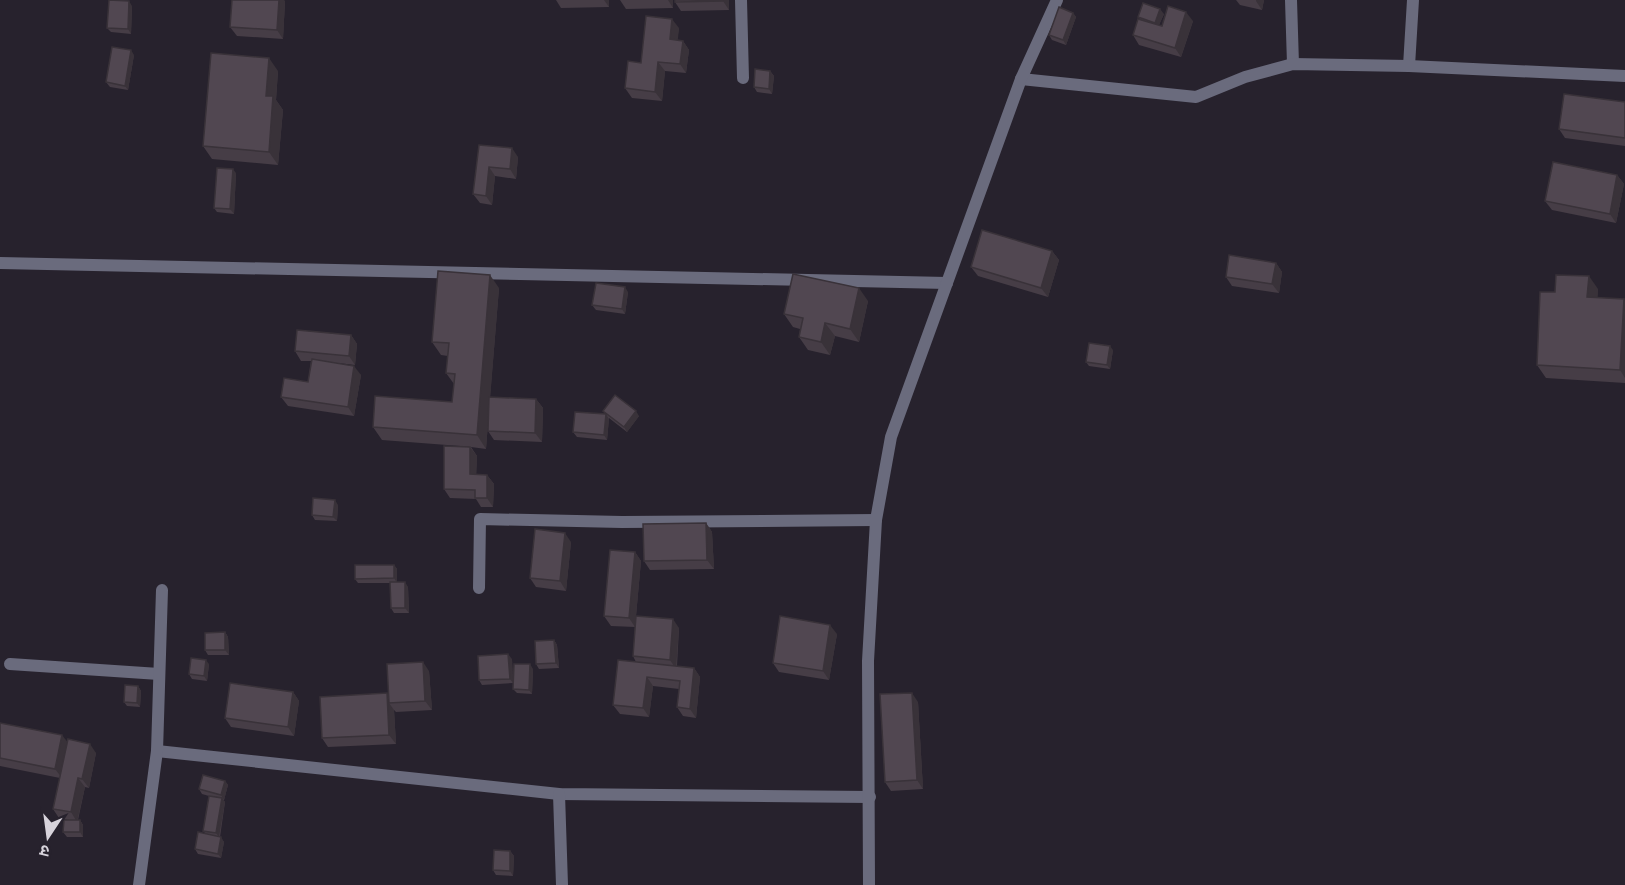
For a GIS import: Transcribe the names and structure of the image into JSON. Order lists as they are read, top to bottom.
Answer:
{
  "north": "bottom"
}
